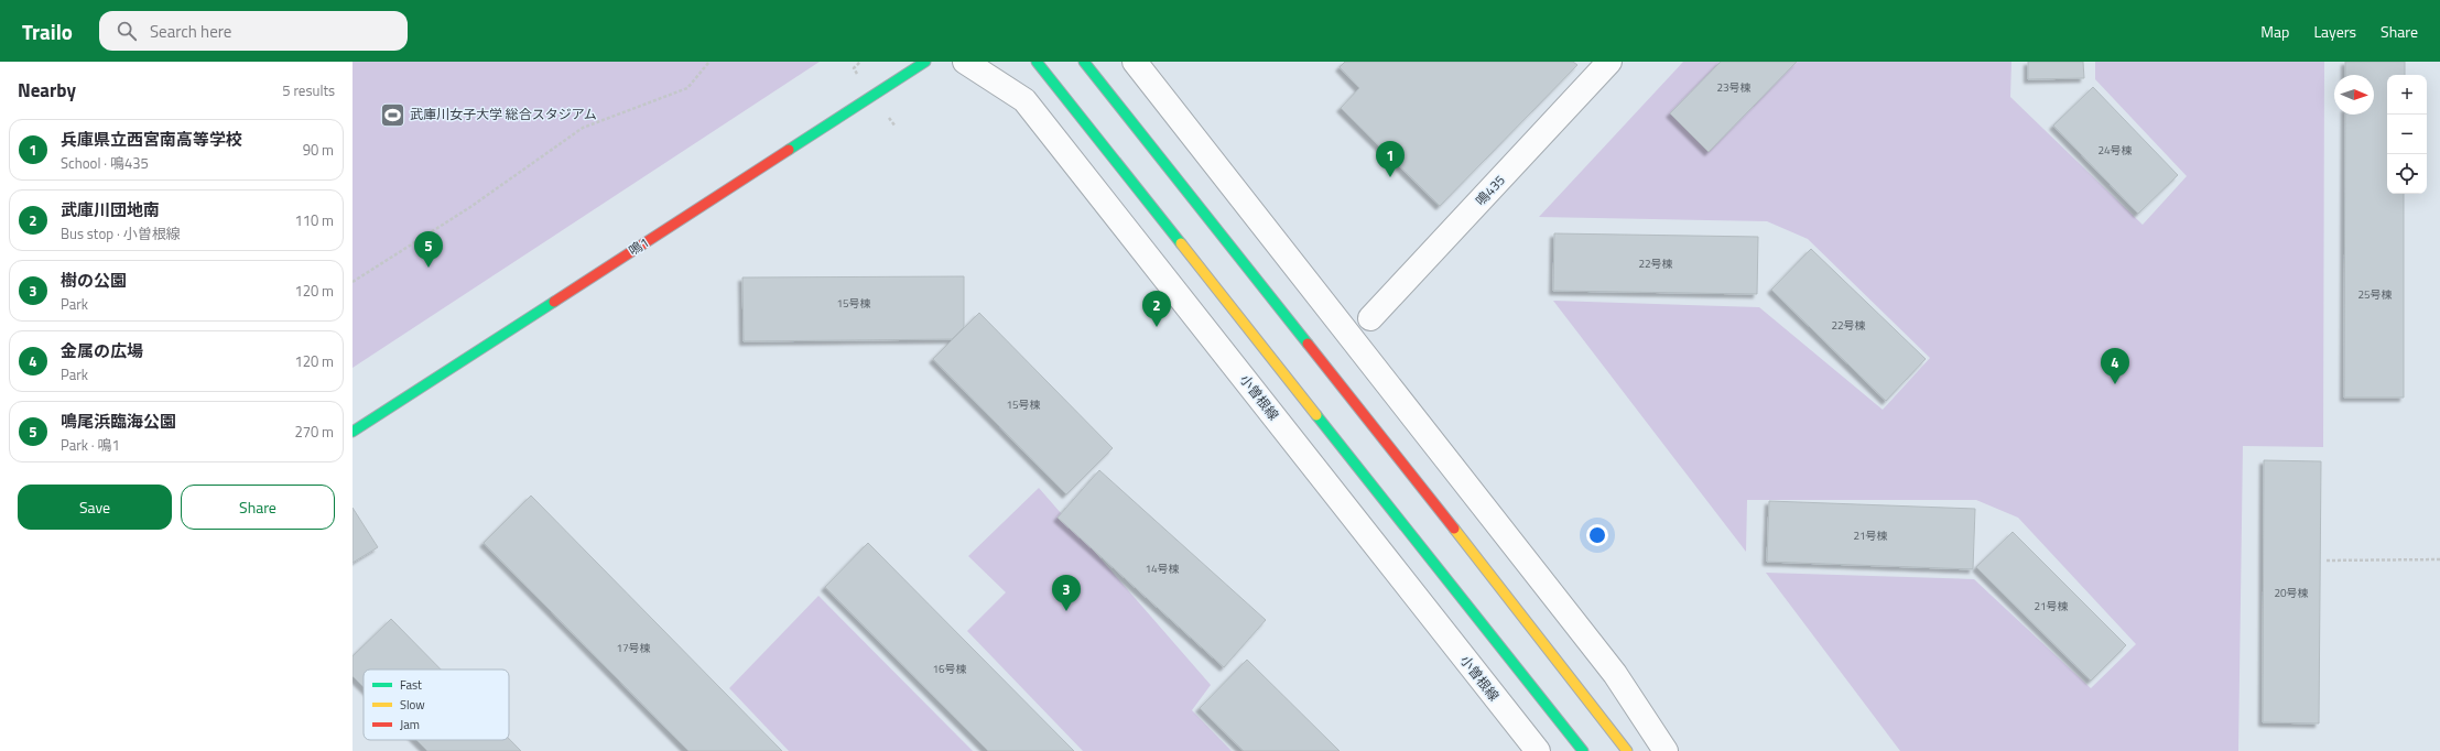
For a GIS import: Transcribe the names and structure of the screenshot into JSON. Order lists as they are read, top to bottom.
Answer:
{
  "streets": {
    "street": ["鳴435", "鳴1", "小曽根線"]
  },
  "places": {
    "sports": ["武庫川女子大学 総合スタジアム"]
  },
  "house_numbers": [
    "23号棟",
    "24号棟",
    "22号棟",
    "25号棟",
    "15号棟",
    "22号棟",
    "15号棟",
    "21号棟",
    "14号棟",
    "20号棟",
    "21号棟",
    "17号棟",
    "16号棟"
  ],
  "legend": ["Fast", "Slow", "Jam"],
  "north": "right",
  "page": {
    "header": "Trailo",
    "search": "Search here",
    "nav": ["Map", "Layers", "Share"],
    "heading": ["Nearby", "5 results"],
    "map_buttons": ["+", "−"],
    "list": [
      {
        "mark": "1",
        "name": "兵庫県立西宮南高等学校",
        "note": "School · 鳴435",
        "value": "90 m"
      },
      {
        "mark": "2",
        "name": "武庫川団地南",
        "note": "Bus stop · 小曽根線",
        "value": "110 m"
      },
      {
        "mark": "3",
        "name": "樹の公園",
        "note": "Park",
        "value": "120 m"
      },
      {
        "mark": "4",
        "name": "金属の広場",
        "note": "Park",
        "value": "120 m"
      },
      {
        "mark": "5",
        "name": "鳴尾浜臨海公園",
        "note": "Park · 鳴1",
        "value": "270 m"
      }
    ],
    "pins": [
      "1",
      "5",
      "2",
      "4",
      "3"
    ],
    "buttons": ["Save", "Share"]
  }
}
